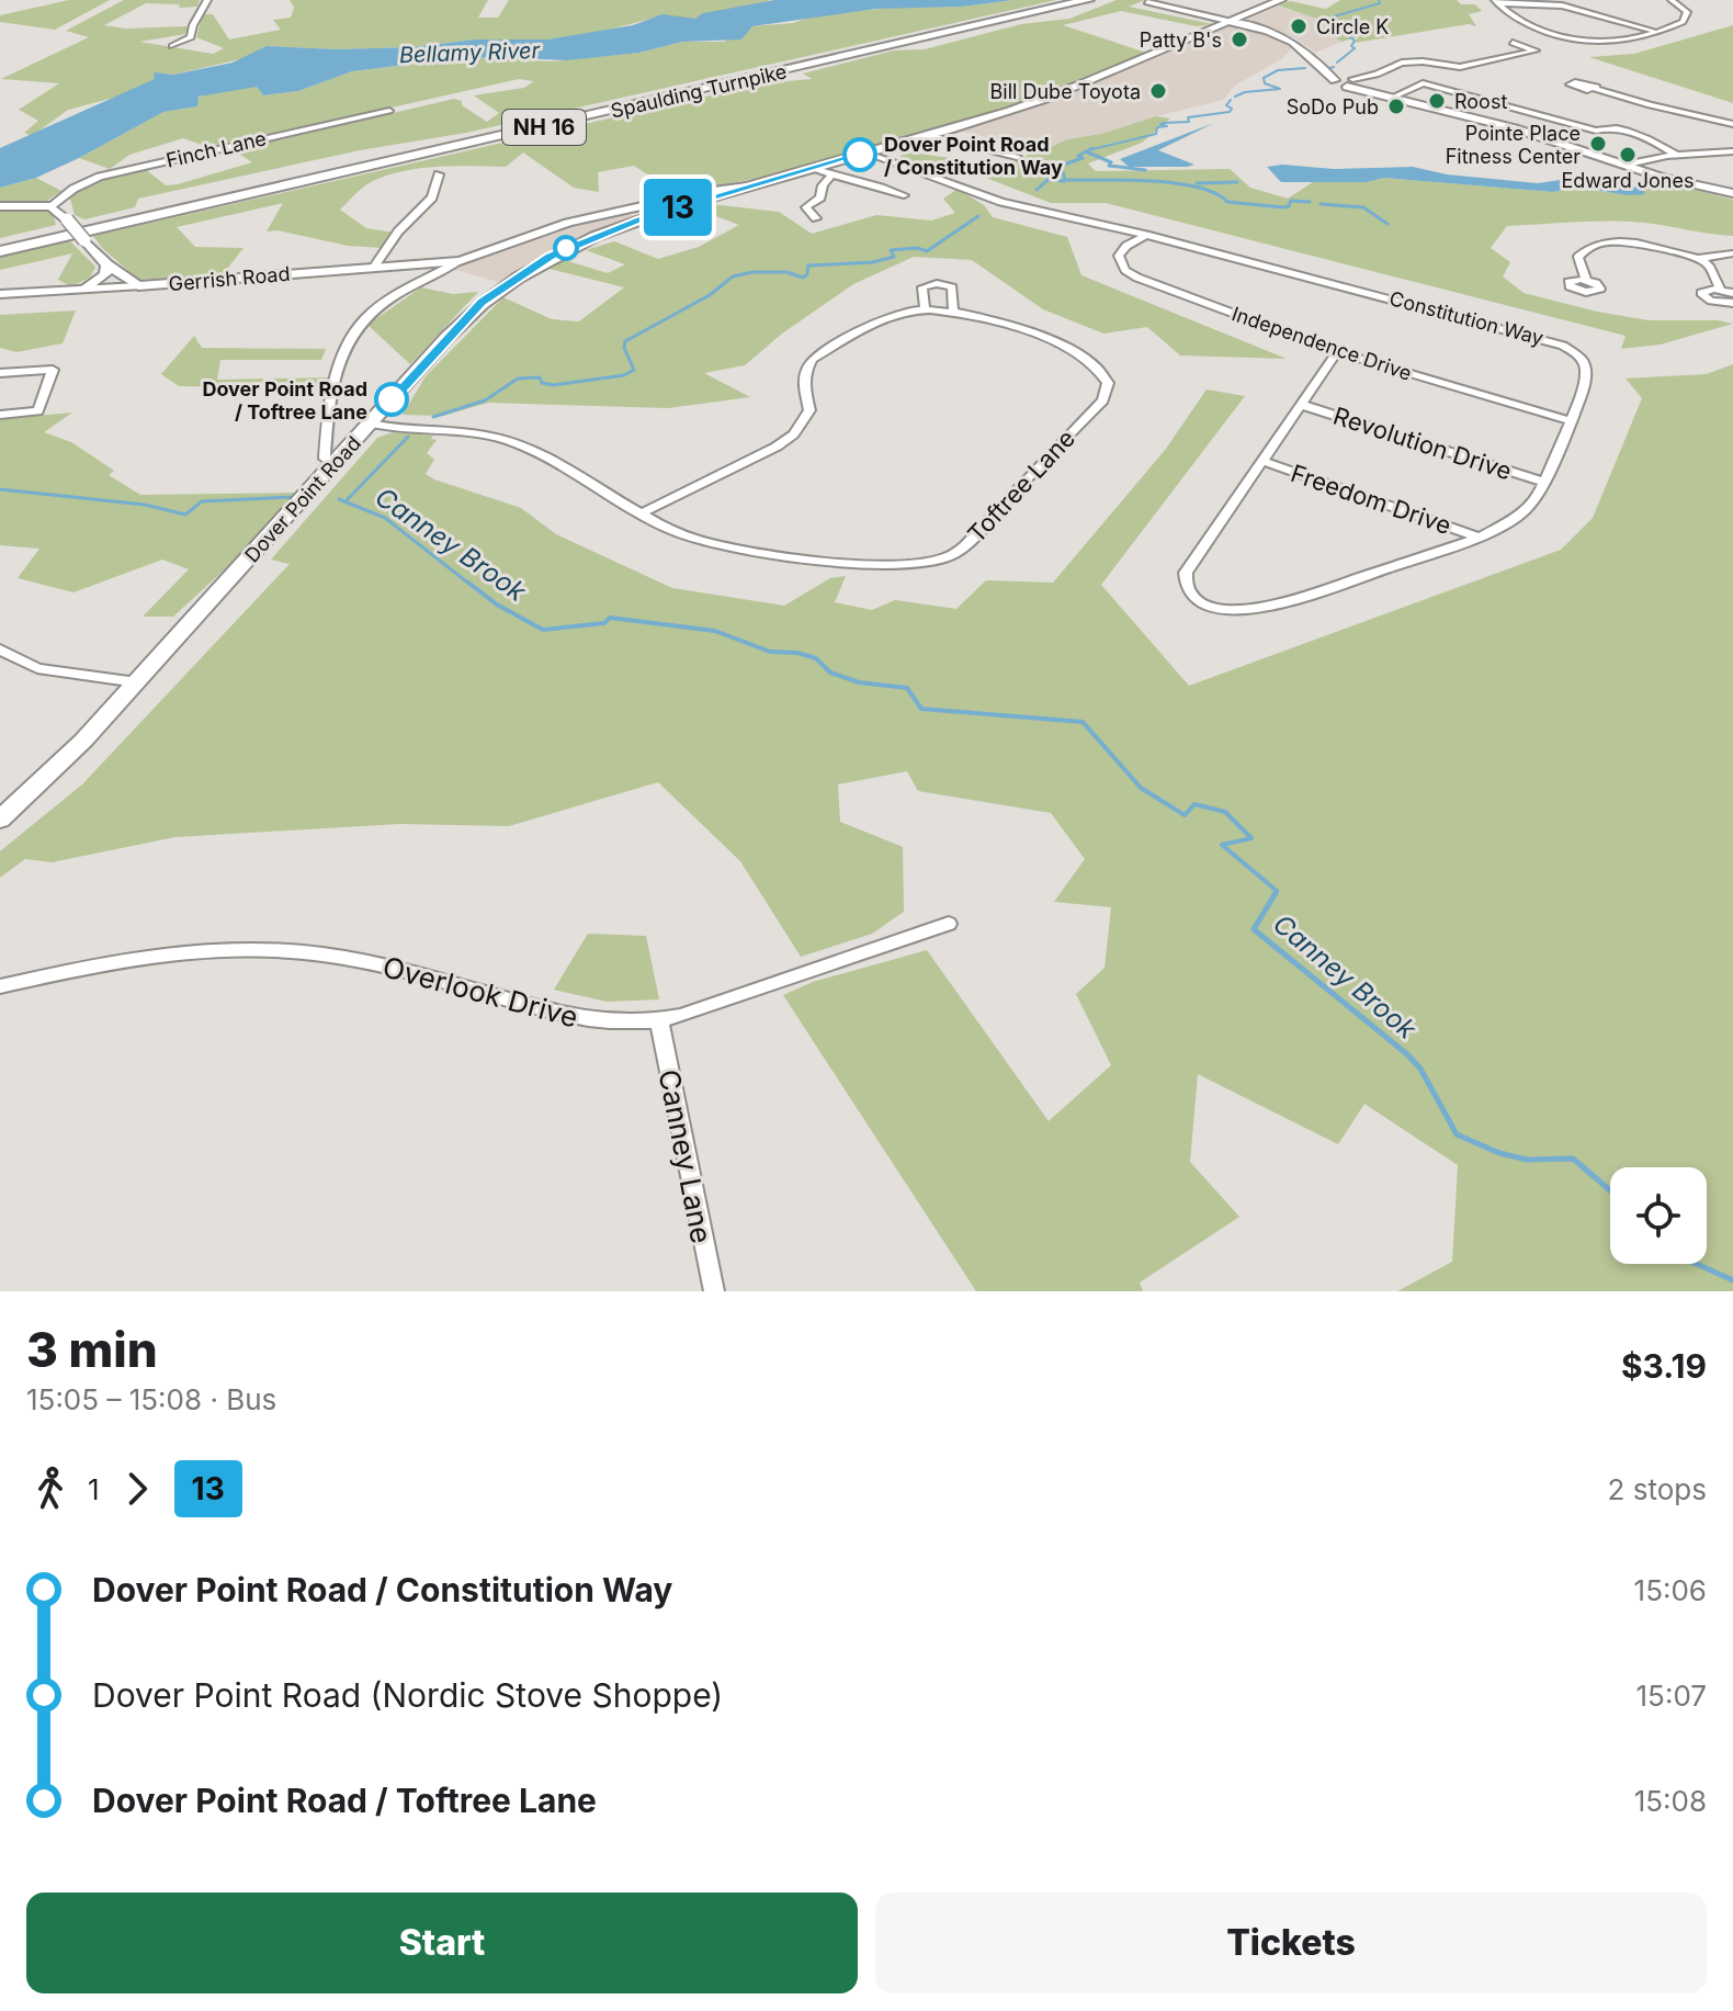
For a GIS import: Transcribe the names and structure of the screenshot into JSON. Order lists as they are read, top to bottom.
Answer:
{
  "streets": {
    "highway": ["Spaulding Turnpike", "NH 16"],
    "main road": ["Dover Point Road"],
    "street": [
      "Finch Lane",
      "Gerrish Road",
      "Constitution Way",
      "Independence Drive",
      "Revolution Drive",
      "Toftree Lane",
      "Freedom Drive",
      "Overlook Drive",
      "Canney Lane"
    ]
  },
  "crossings": [
    ["Gerrish Road", "Dover Point Road"],
    ["Constitution Way", "Independence Drive"],
    ["Constitution Way", "Revolution Drive"],
    ["Constitution Way", "Dover Point Road"],
    ["Constitution Way", "Freedom Drive"],
    ["Toftree Lane", "Dover Point Road"],
    ["Overlook Drive", "Canney Lane"]
  ],
  "water": ["Bellamy River", "Canney Brook"],
  "places": [
    "Circle K",
    "Patty B's",
    "Bill Dube Toyota",
    "Roost",
    "SoDo Pub",
    "Pointe Place Fitness Center",
    "Dover Point Road / Constitution Way",
    "Edward Jones",
    "Dover Point Road / Toftree Lane"
  ],
  "lines": ["bus line 13"],
  "page": {
    "on_map": "13",
    "heading": ["3 min", "15:05 – 15:08 · Bus", "$3.19"],
    "legs": ["1", "13", "2 stops"],
    "list": [
      {
        "name": "Dover Point Road / Constitution Way",
        "value": "15:06"
      },
      {
        "name": "Dover Point Road (Nordic Stove Shoppe)",
        "value": "15:07"
      },
      {
        "name": "Dover Point Road / Toftree Lane",
        "value": "15:08"
      }
    ],
    "buttons": ["Start", "Tickets"]
  }
}
